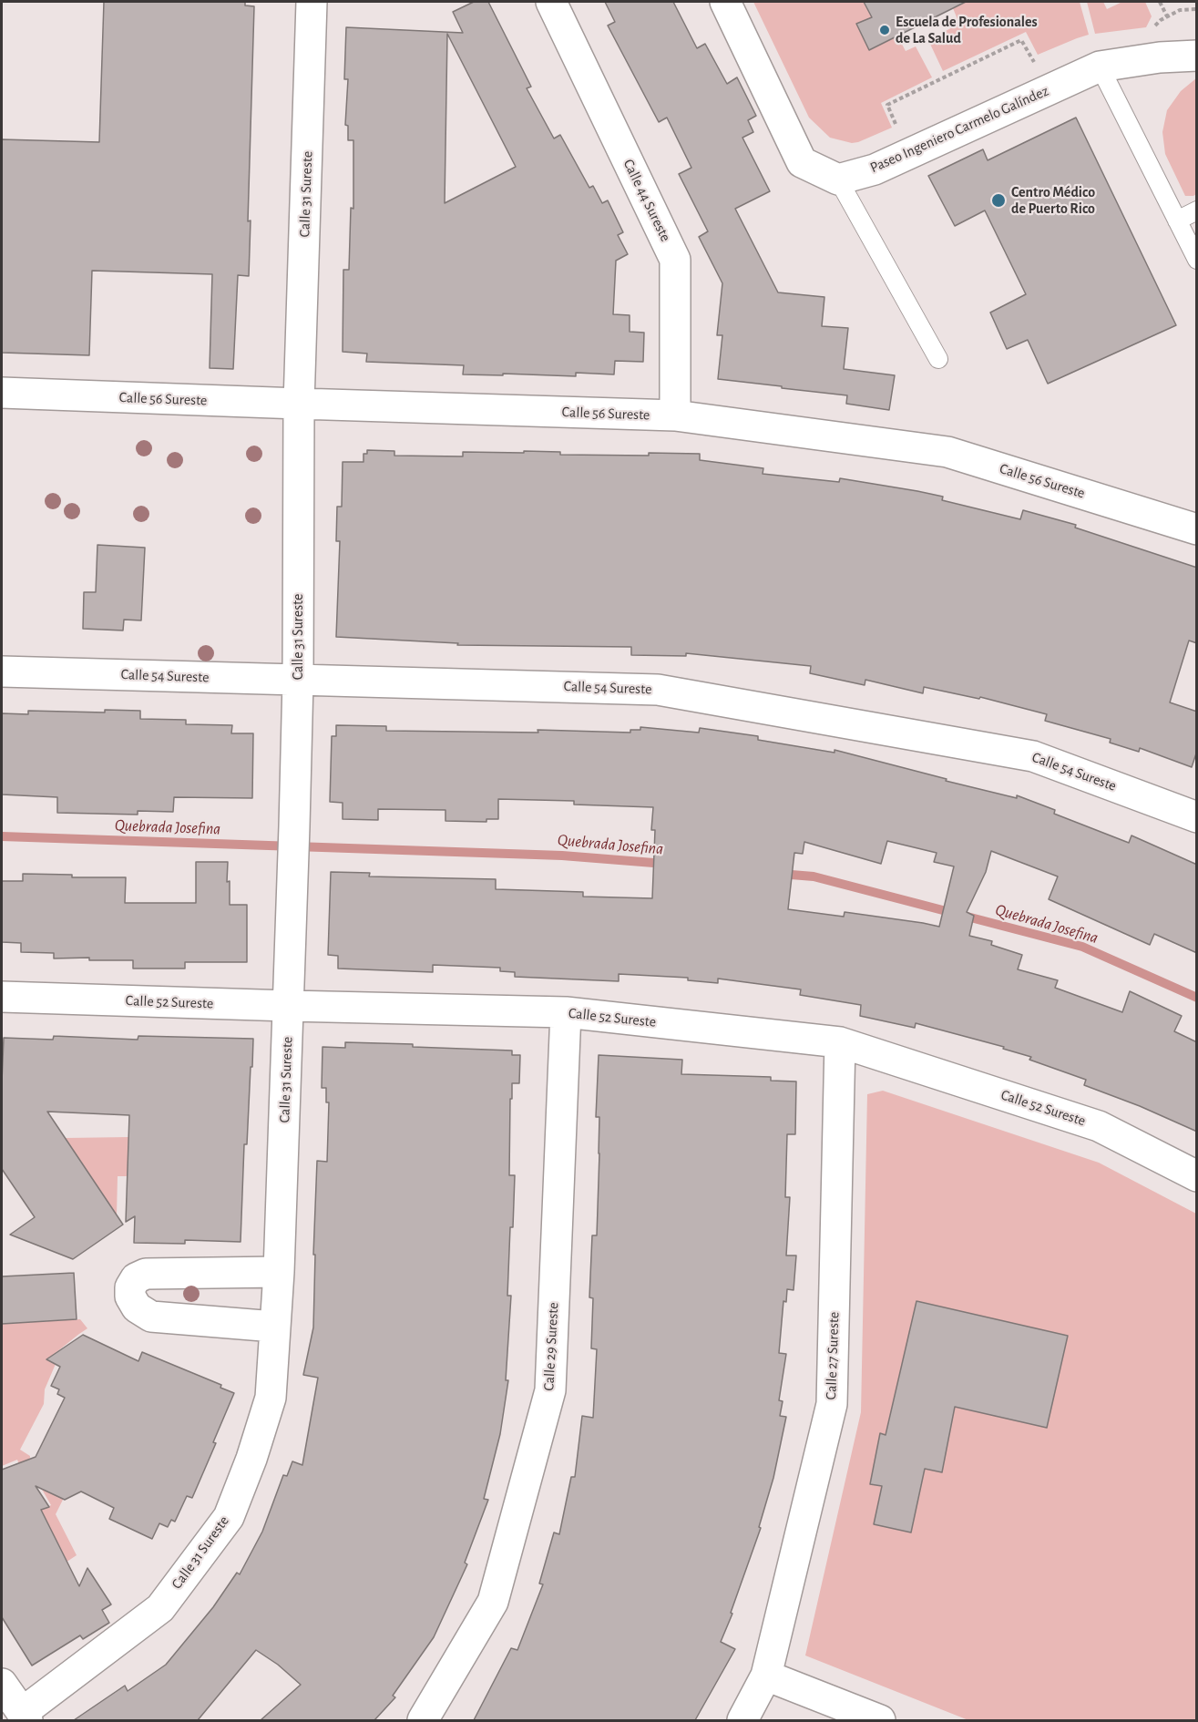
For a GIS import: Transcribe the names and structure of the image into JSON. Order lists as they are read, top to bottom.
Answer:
{
  "streets": {
    "street": [
      "Paseo Ingeniero Carmelo Galíndez",
      "Calle 31 Sureste",
      "Calle 44 Sureste",
      "Calle 56 Sureste",
      "Calle 54 Sureste",
      "Calle 52 Sureste",
      "Calle 29 Sureste",
      "Calle 27 Sureste"
    ]
  },
  "crossings": [
    ["Calle 31 Sureste", "Calle 56 Sureste"],
    ["Calle 31 Sureste", "Calle 54 Sureste"],
    ["Calle 31 Sureste", "Calle 52 Sureste"],
    ["Calle 44 Sureste", "Calle 56 Sureste"],
    ["Calle 52 Sureste", "Calle 29 Sureste"],
    ["Calle 52 Sureste", "Calle 27 Sureste"]
  ],
  "water": ["Quebrada Josefina"],
  "places": ["Escuela de Profesionales de La Salud", "Centro Médico de Puerto Rico"]
}
